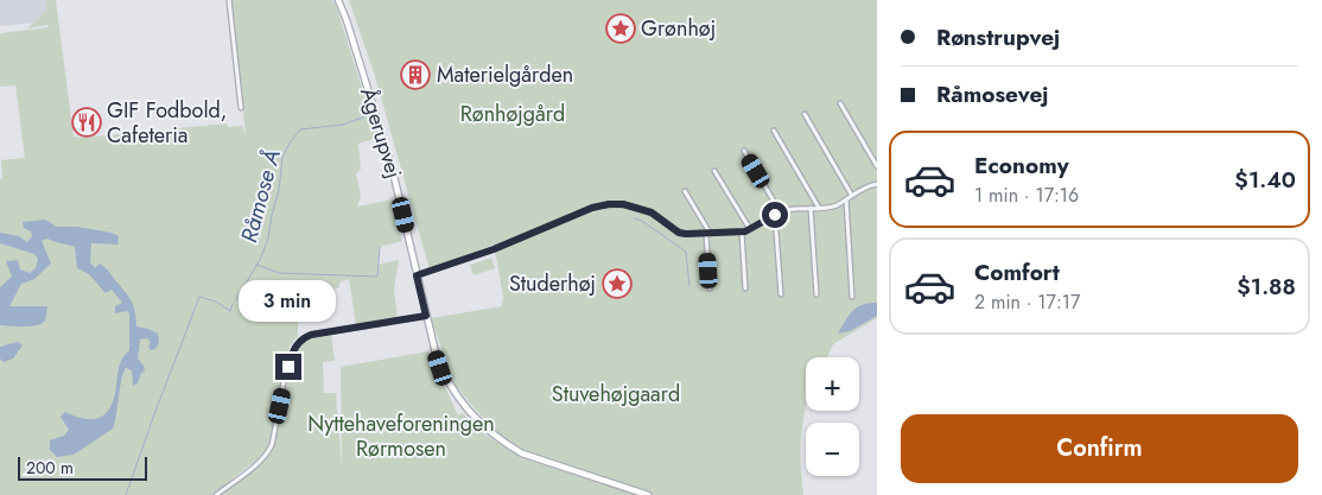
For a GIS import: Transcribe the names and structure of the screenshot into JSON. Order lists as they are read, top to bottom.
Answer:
{
  "streets": {
    "street": ["Ågerupvej"]
  },
  "water": ["Råmose Å"],
  "parks": ["Rønhøjgård", "Stuvehøjgaard", "Nyttehaveforeningen Rørmosen"],
  "places": {
    "place": ["Grønhøj", "Studerhøj"],
    "building": ["Materielgården"],
    "restaurant": ["GIF Fodbold, Cafeteria"]
  },
  "scale_bar": "200 m",
  "page": {
    "banner": ["Rønstrupvej", "Råmosevej"],
    "list": [
      {
        "name": "Economy",
        "note": "1 min · 17:16",
        "value": "$1.40"
      },
      {
        "name": "Comfort",
        "note": "2 min · 17:17",
        "value": "$1.88"
      }
    ],
    "bubble": "3 min",
    "map_buttons": ["+", "−"],
    "buttons": "Confirm",
    "scale": "200 m"
  }
}
